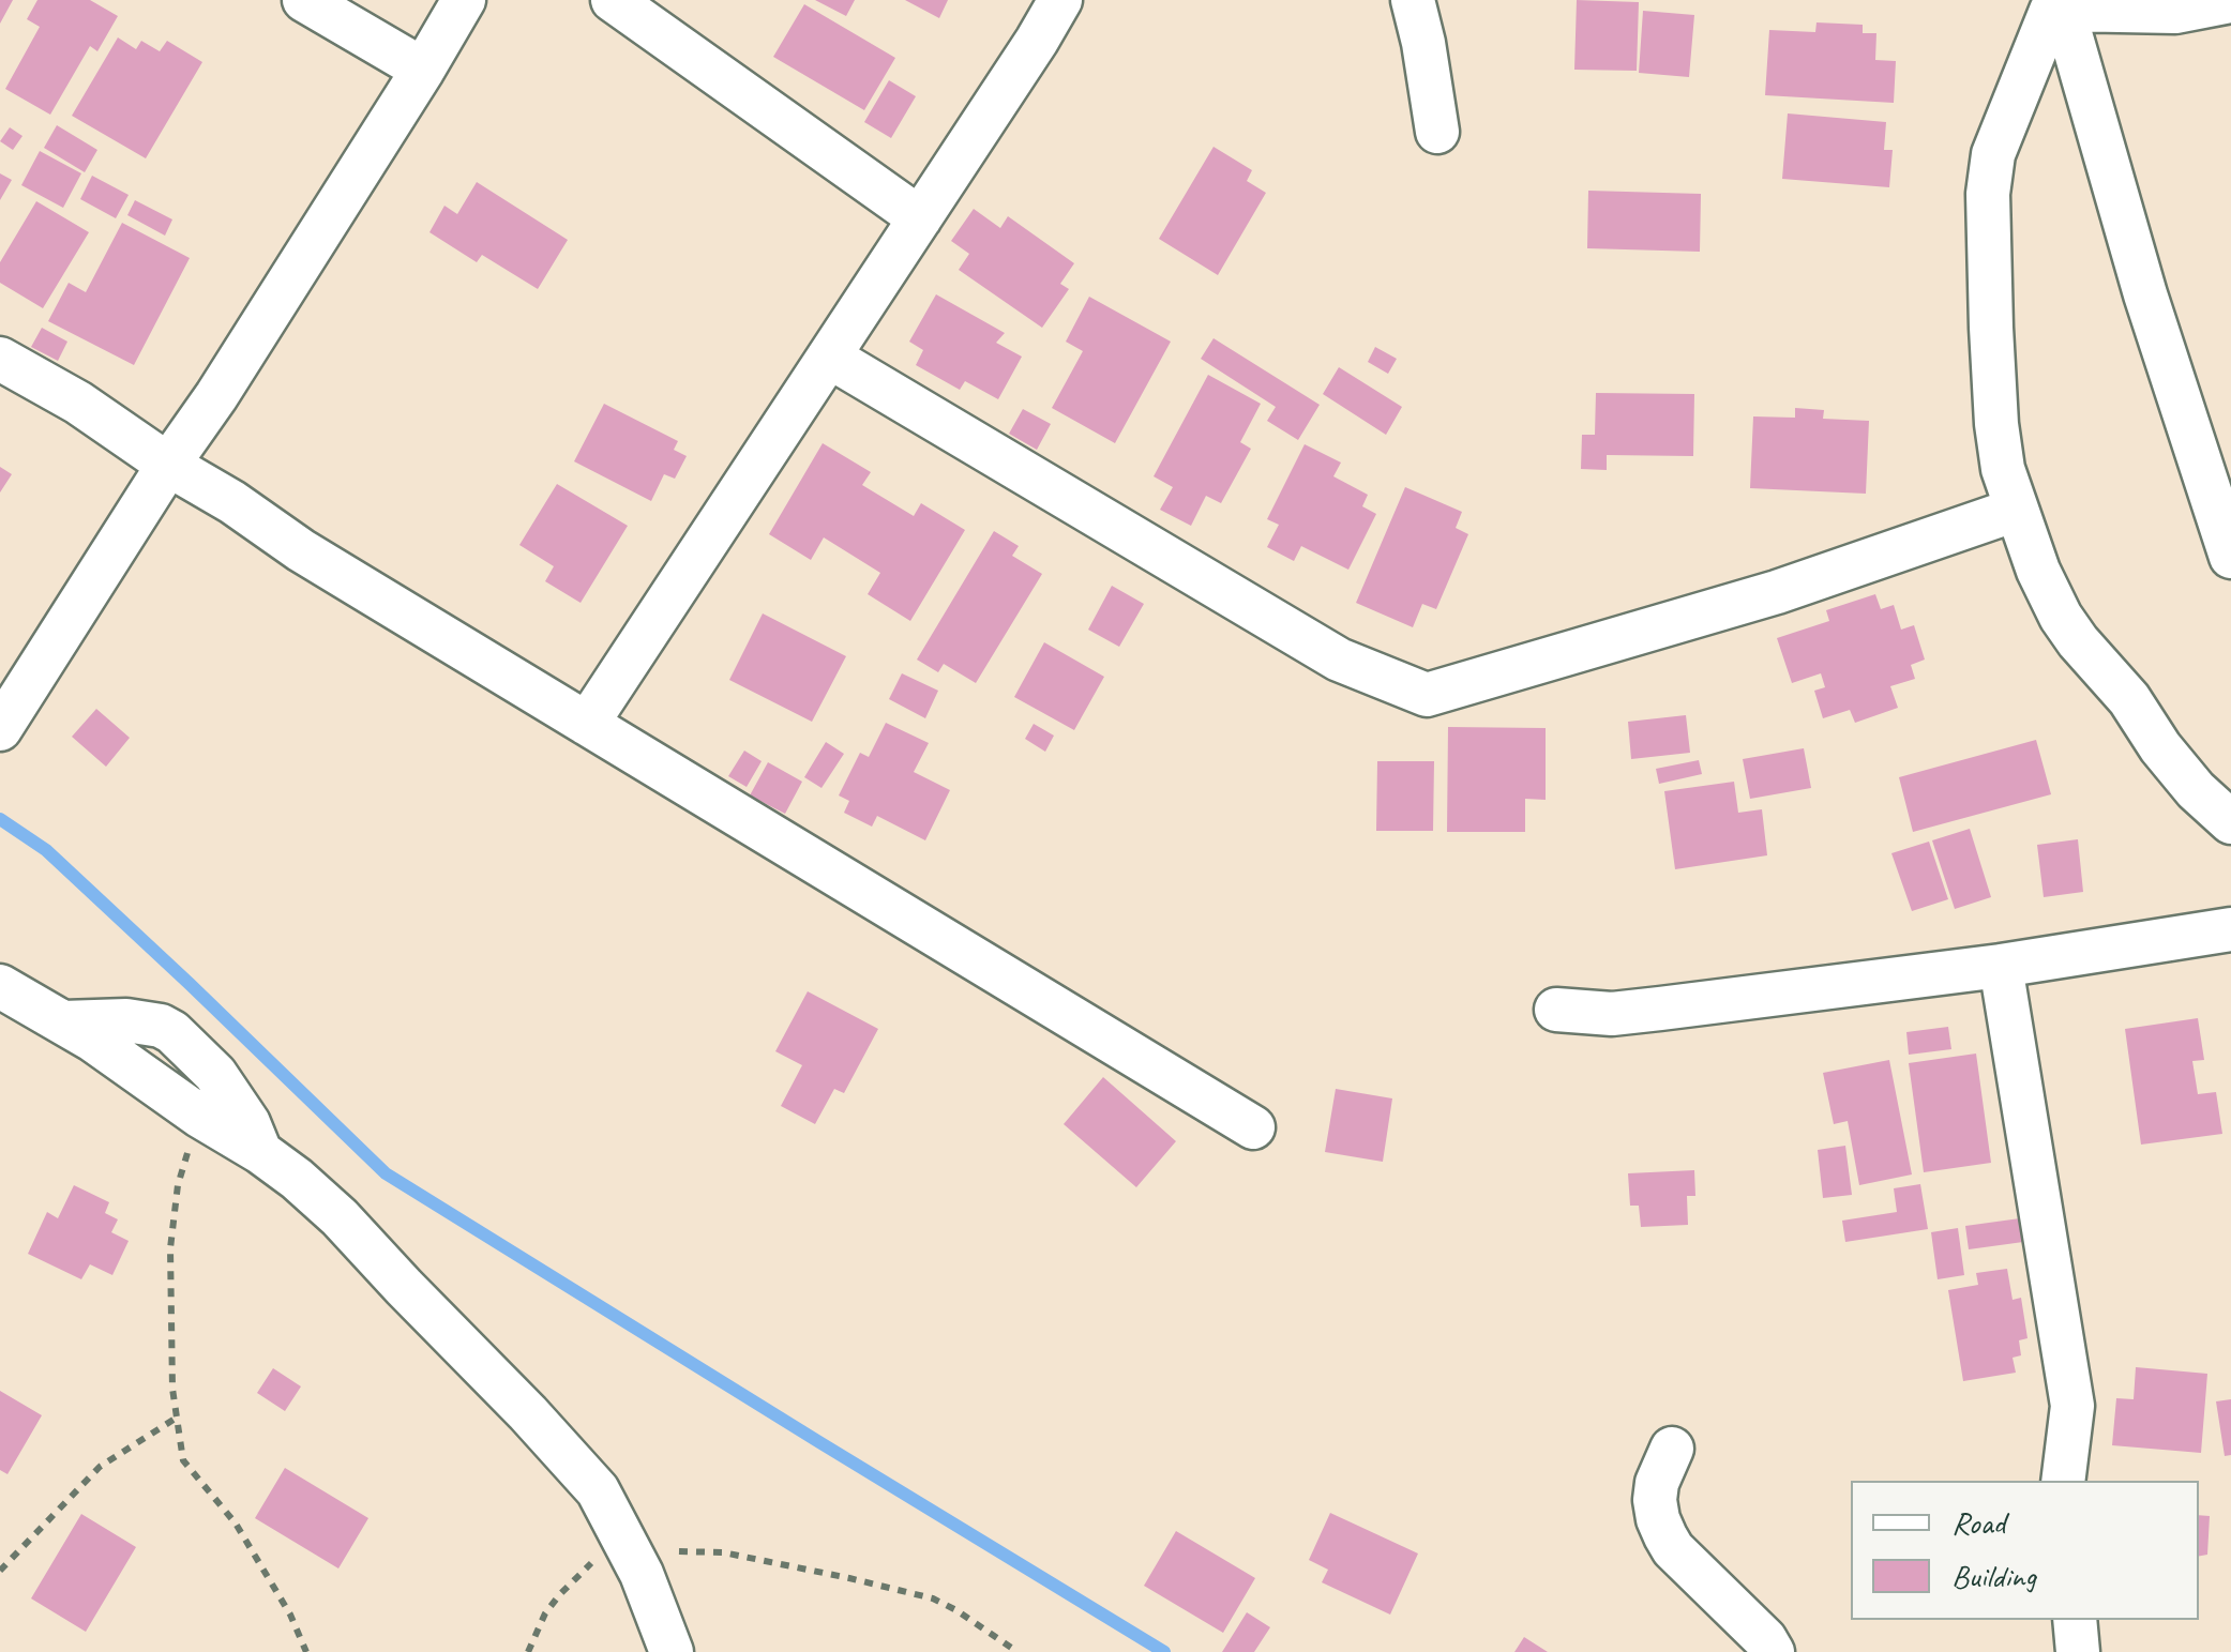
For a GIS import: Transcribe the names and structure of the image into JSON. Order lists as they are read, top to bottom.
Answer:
{
  "legend": ["Road", "Building"]
}
